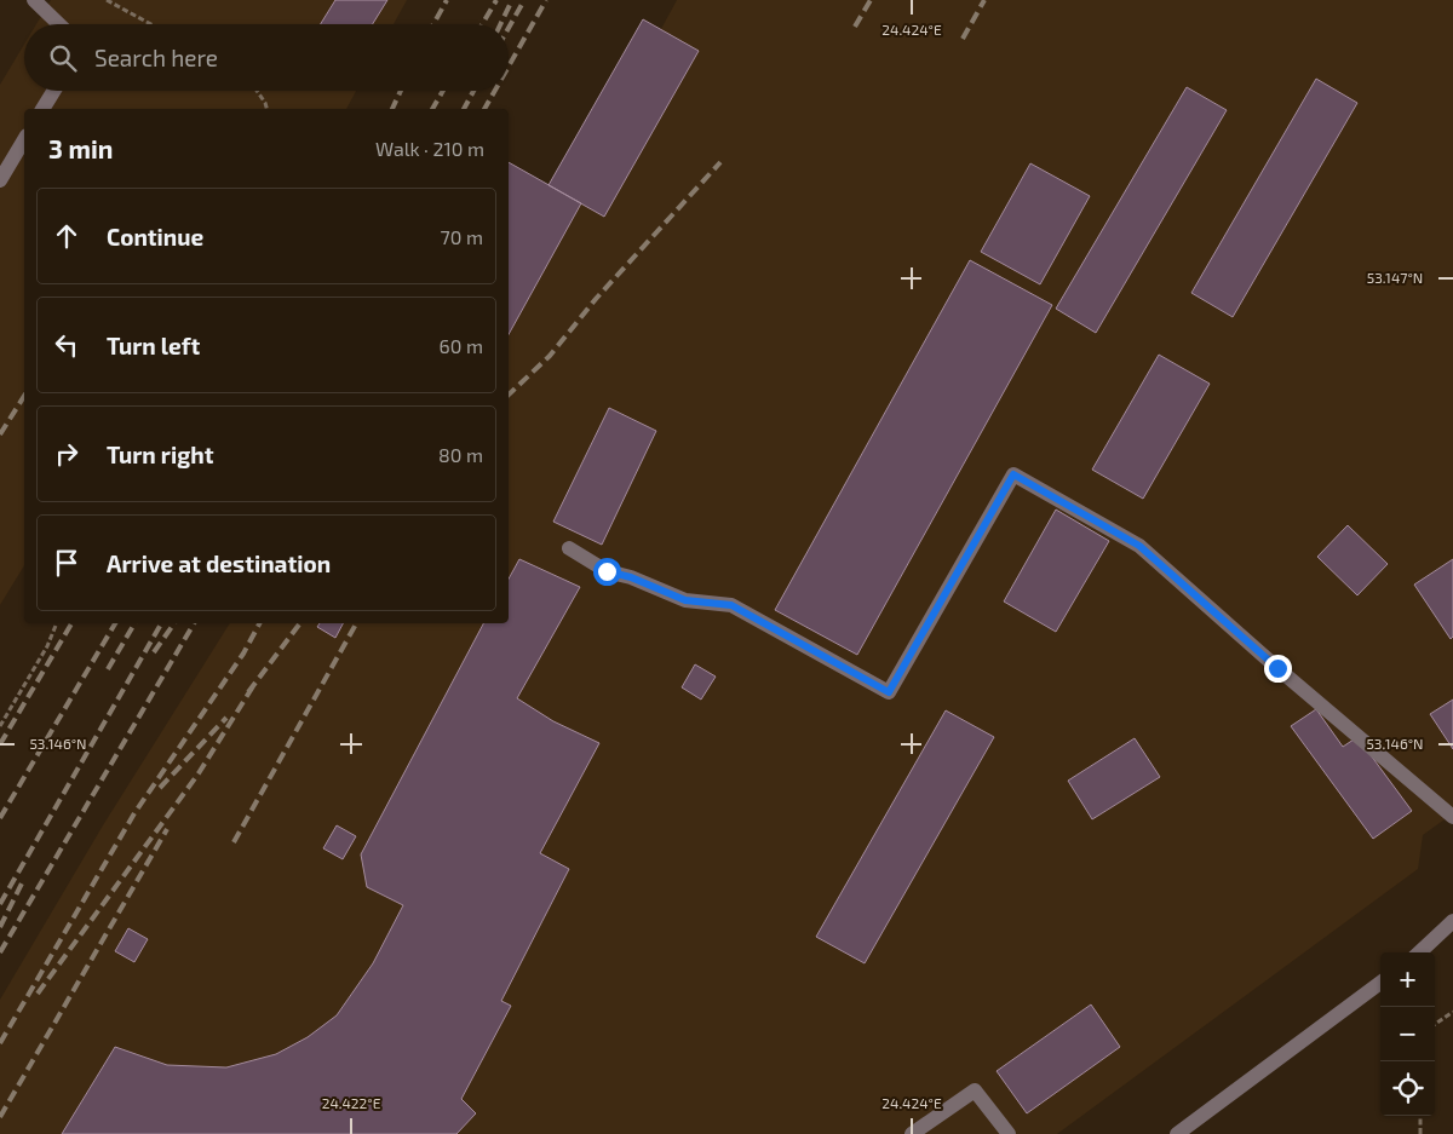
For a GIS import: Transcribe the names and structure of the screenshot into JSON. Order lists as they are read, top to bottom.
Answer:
{
  "page": {
    "search": "Search here",
    "heading": ["3 min", "Walk · 210 m"],
    "list": [
      ["Continue", "70 m"],
      ["Turn left", "60 m"],
      ["Turn right", "80 m"],
      "Arrive at destination"
    ],
    "map_buttons": ["+", "−"]
  },
  "coordinates": [
    "24.424°E",
    "53.147°N",
    "53.146°N",
    "24.422°E"
  ]
}
